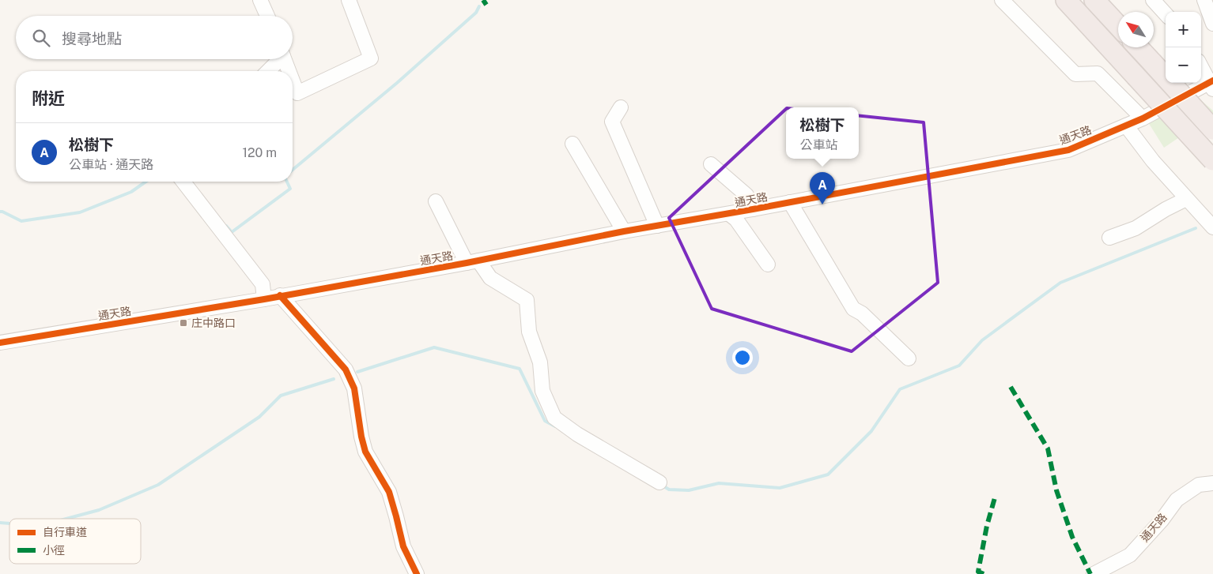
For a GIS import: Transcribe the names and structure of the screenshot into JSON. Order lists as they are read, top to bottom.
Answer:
{
  "streets": {
    "street": ["通天路"]
  },
  "places": {
    "transit": ["庄中路口"]
  },
  "legend": ["自行車道", "小徑"],
  "north": "top left",
  "page": {
    "map_buttons": ["+", "−"],
    "search": "搜尋地點",
    "heading": "附近",
    "popup": ["松樹下", "公車站"],
    "list": [
      {
        "mark": "A",
        "name": "松樹下",
        "note": "公車站 · 通天路",
        "value": "120 m"
      }
    ],
    "pins": "A"
  }
}
